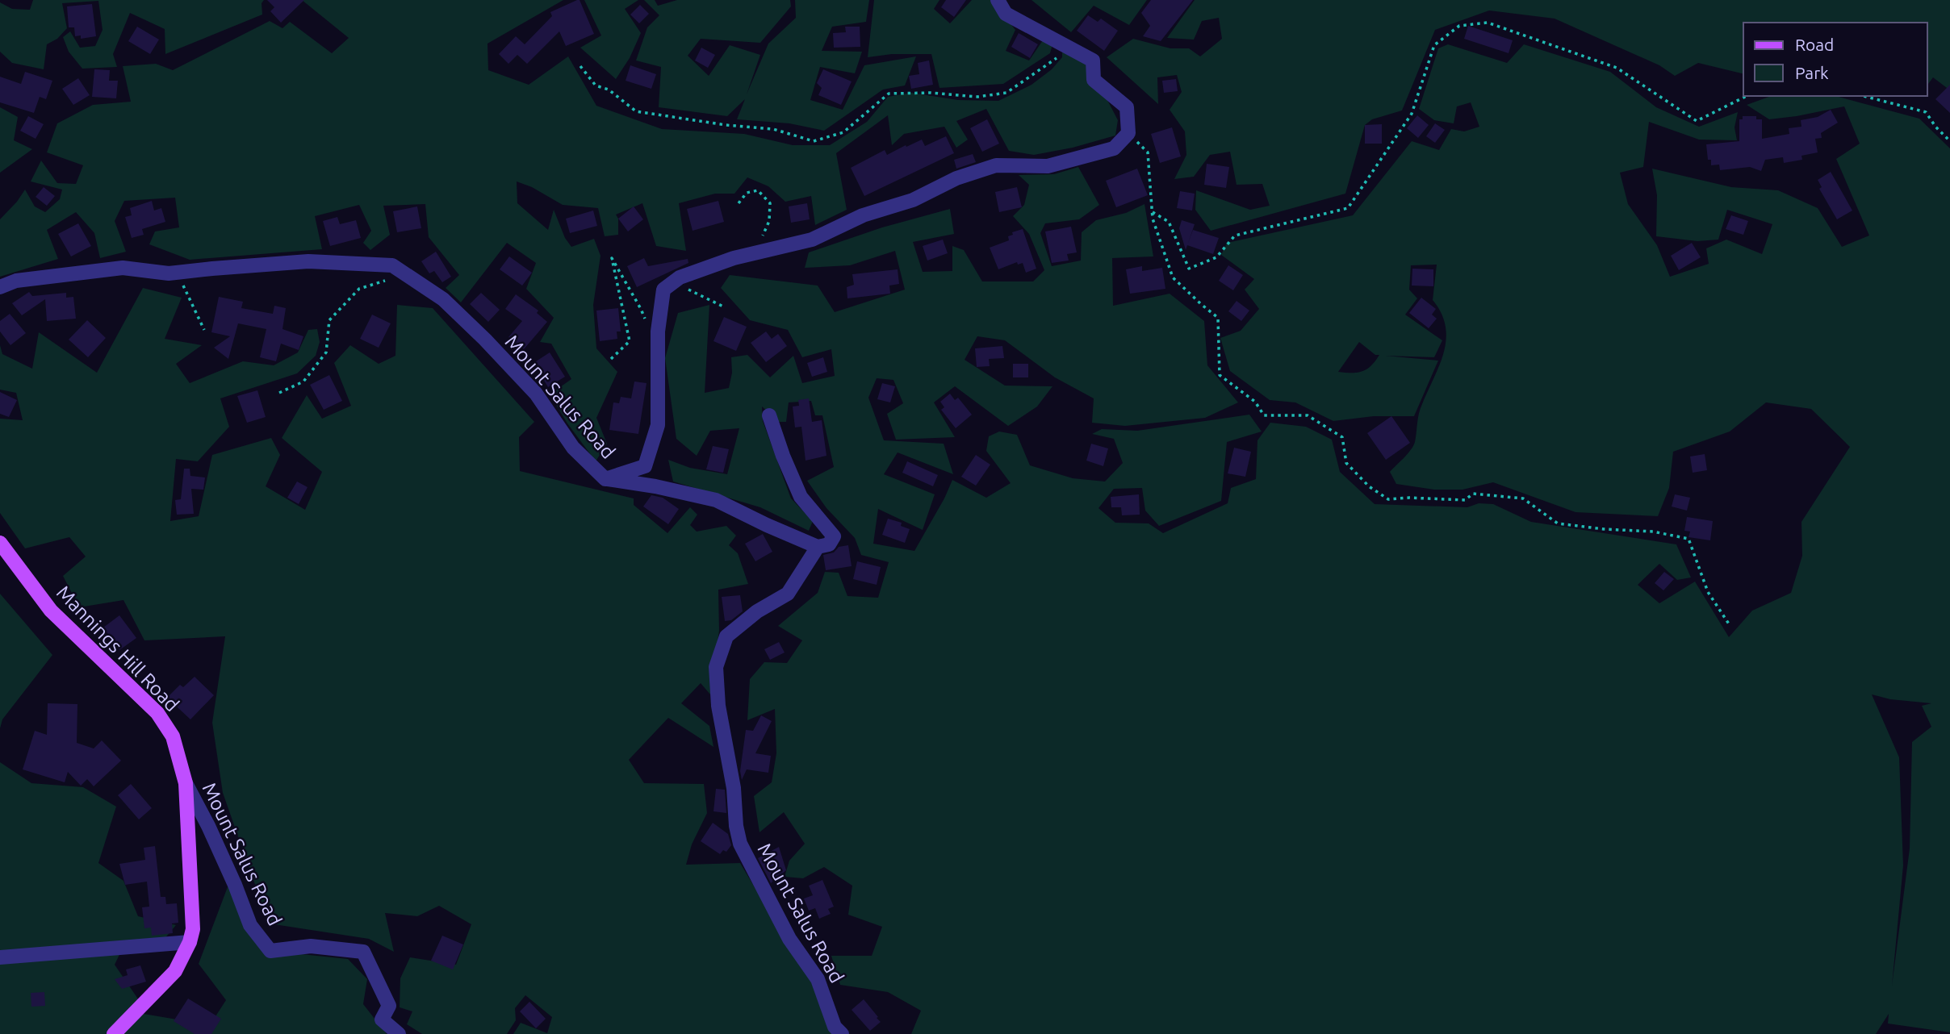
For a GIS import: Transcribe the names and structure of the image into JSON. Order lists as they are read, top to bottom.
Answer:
{
  "streets": {
    "main road": ["Mannings Hill Road"],
    "street": ["Mount Salus Road"]
  },
  "crossings": [
    ["Mount Salus Road", "Mannings Hill Road"]
  ],
  "legend": ["Road", "Park"]
}
